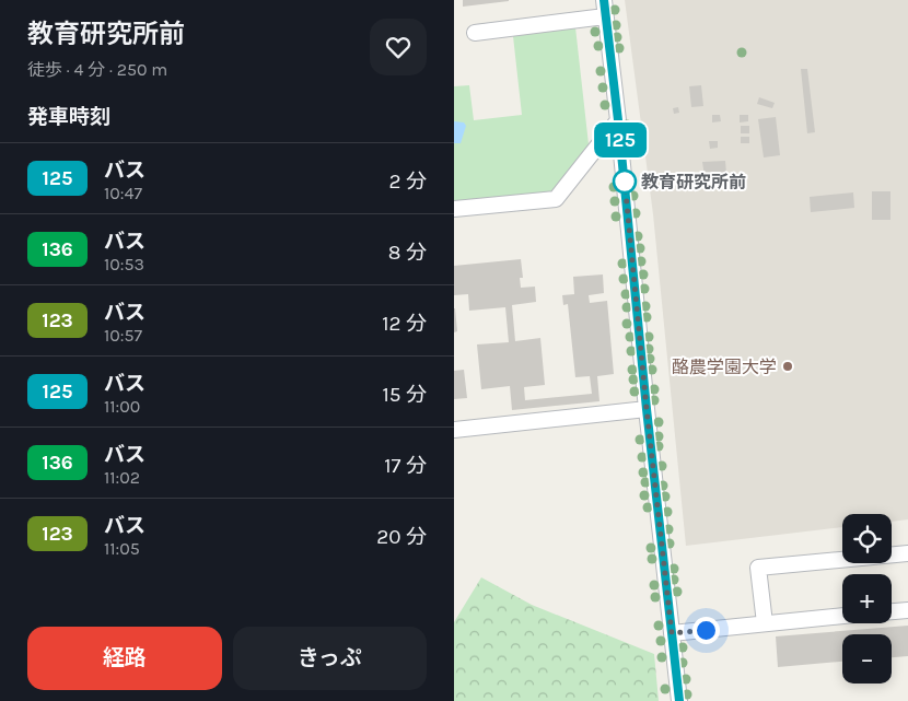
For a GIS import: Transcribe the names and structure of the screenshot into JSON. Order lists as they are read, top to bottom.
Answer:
{
  "places": ["教育研究所前", "酪農学園大学"],
  "lines": ["bus line 125"],
  "page": {
    "heading": [
      ["教育研究所前", "徒歩 · 4 分 · 250 m"],
      "発車時刻"
    ],
    "on_map": "125",
    "list": [
      {
        "mark": "125",
        "name": "バス",
        "note": "10:47",
        "value": "2 分"
      },
      {
        "mark": "136",
        "name": "バス",
        "note": "10:53",
        "value": "8 分"
      },
      {
        "mark": "123",
        "name": "バス",
        "note": "10:57",
        "value": "12 分"
      },
      {
        "mark": "125",
        "name": "バス",
        "note": "11:00",
        "value": "15 分"
      },
      {
        "mark": "136",
        "name": "バス",
        "note": "11:02",
        "value": "17 分"
      },
      {
        "mark": "123",
        "name": "バス",
        "note": "11:05",
        "value": "20 分"
      }
    ],
    "map_buttons": ["+", "−"],
    "buttons": ["経路", "きっぷ"]
  }
}
